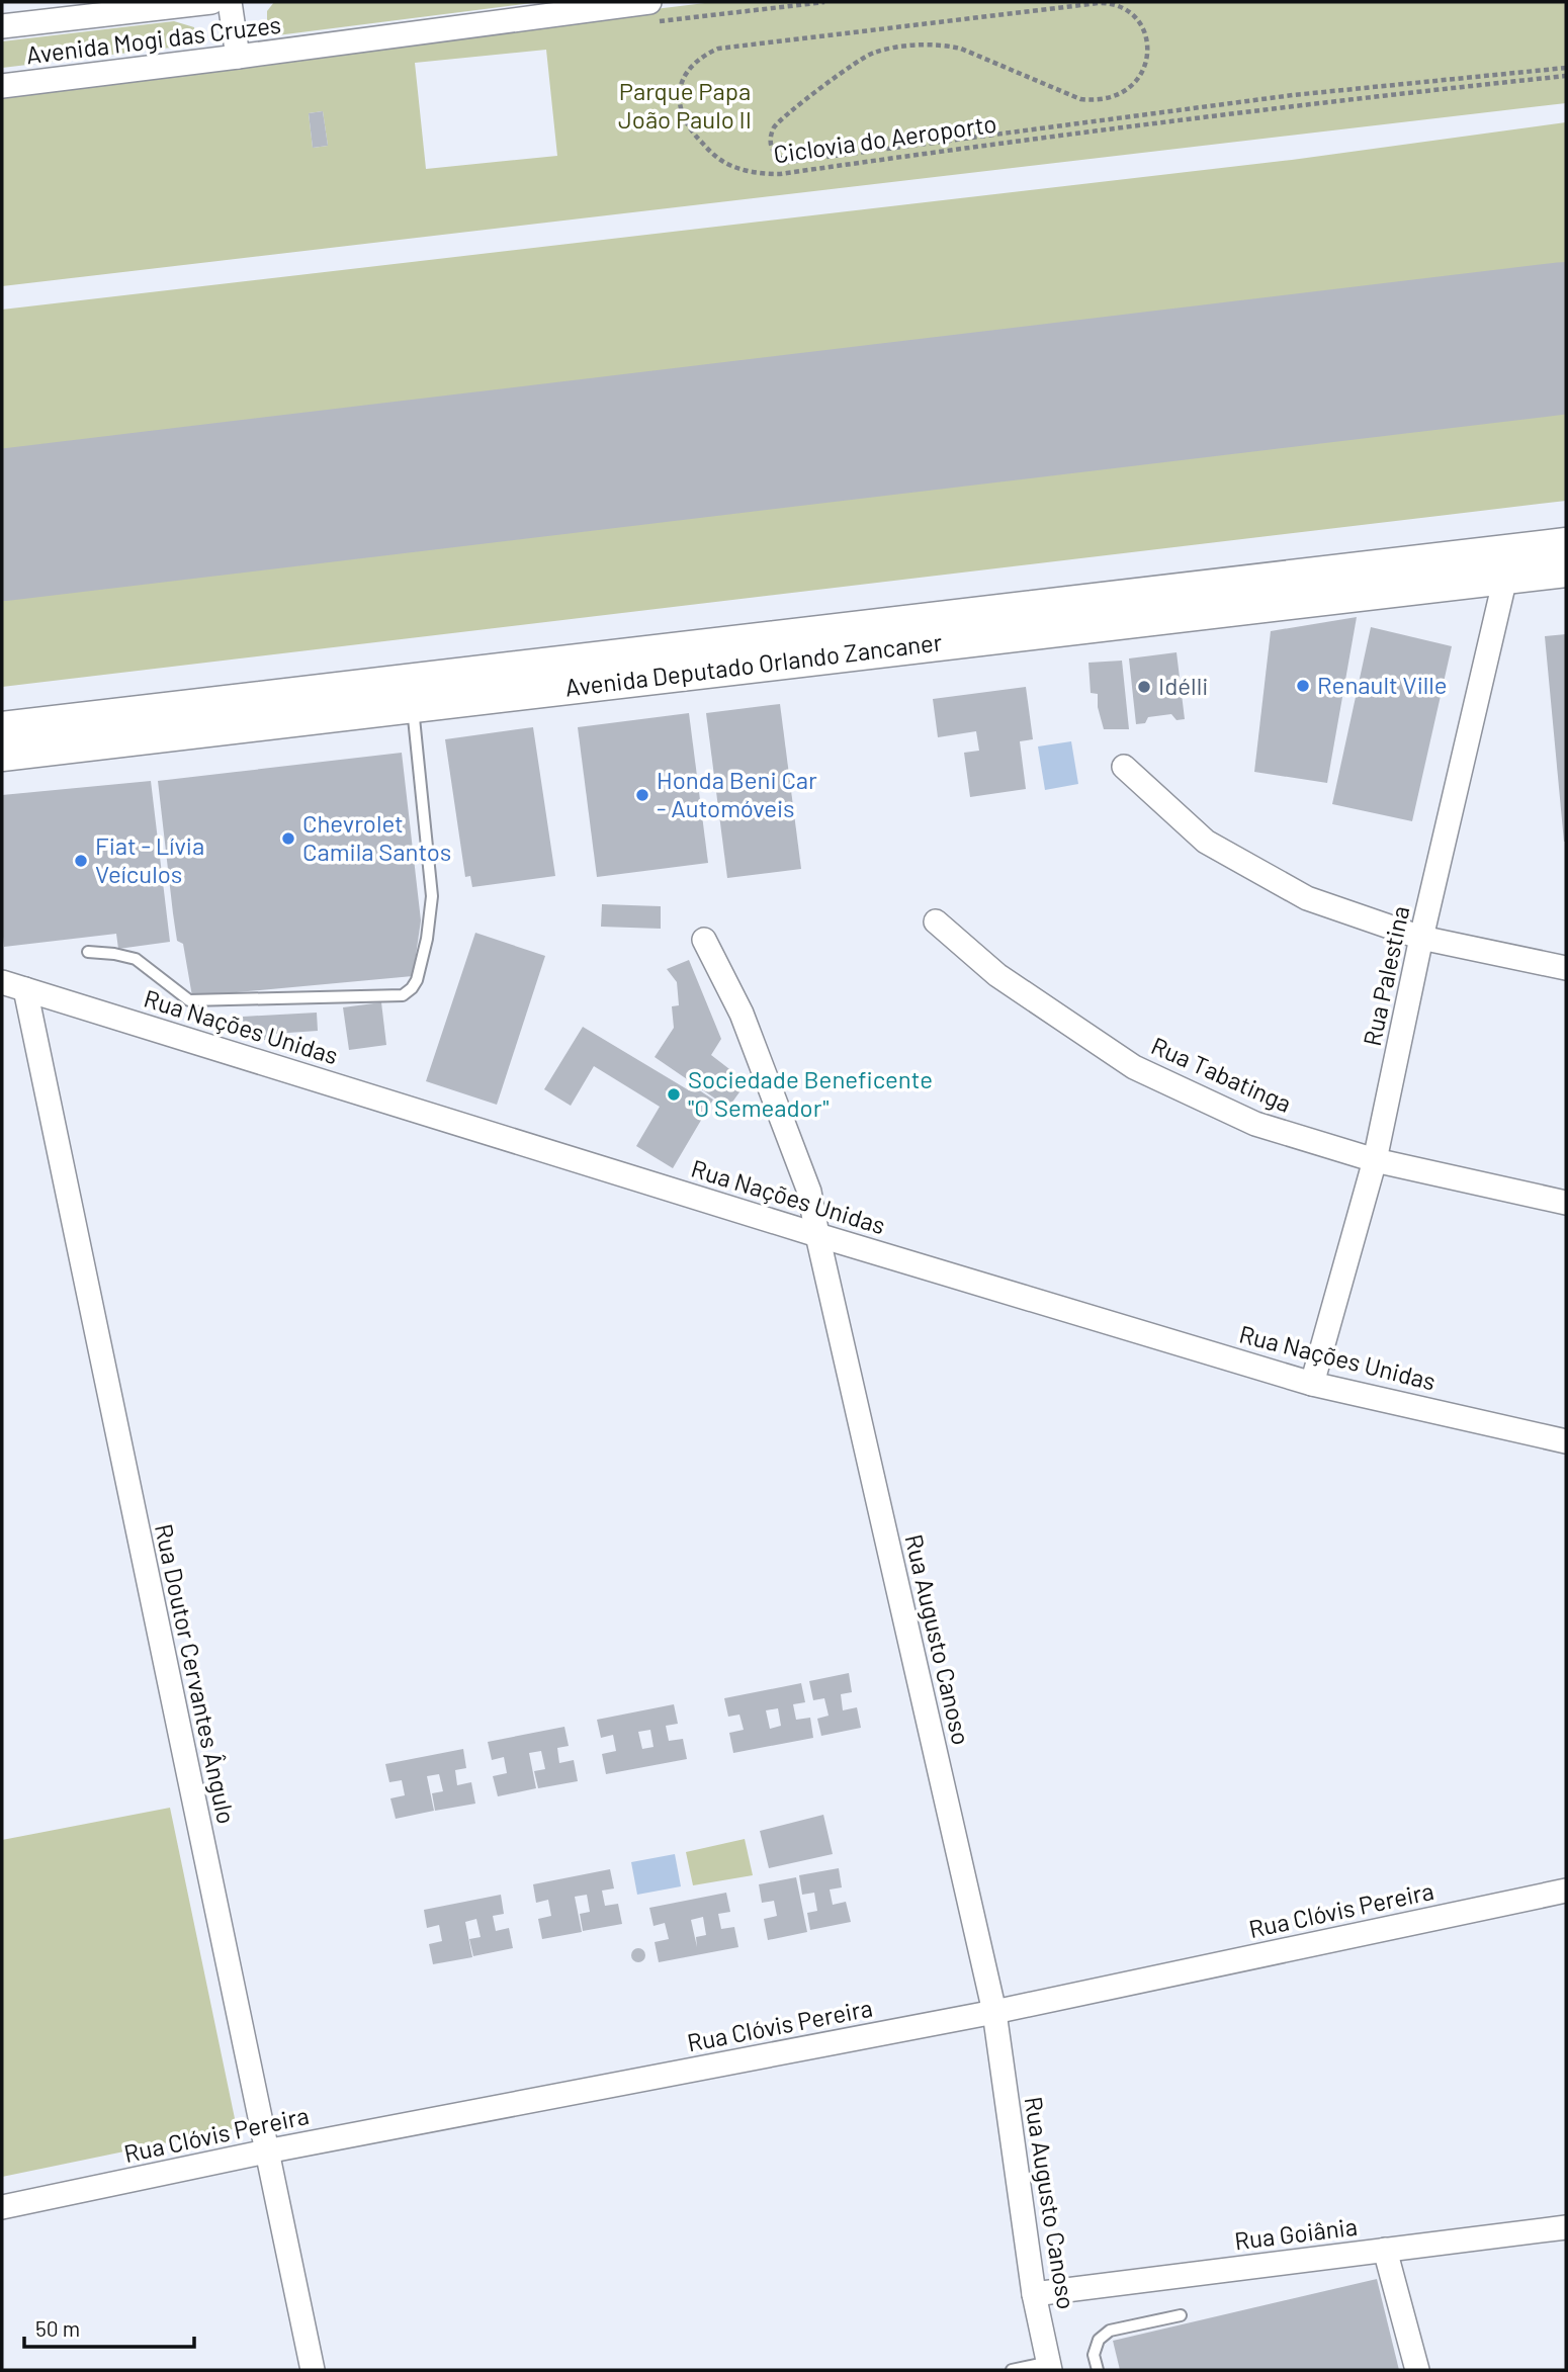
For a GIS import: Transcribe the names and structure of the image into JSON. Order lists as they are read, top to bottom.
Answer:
{
  "streets": {
    "main road": ["Avenida Deputado Orlando Zancaner"],
    "street": [
      "Avenida Mogi das Cruzes",
      "Rua Palestina",
      "Rua Nações Unidas",
      "Rua Tabatinga",
      "Rua Augusto Canoso",
      "Rua Doutor Cervantes Ângulo",
      "Rua Clóvis Pereira",
      "Rua Goiânia"
    ],
    "path": ["Ciclovia do Aeroporto"]
  },
  "crossings": [
    ["Avenida Deputado Orlando Zancaner", "Rua Palestina"],
    ["Rua Palestina", "Rua Nações Unidas"],
    ["Rua Palestina", "Rua Tabatinga"],
    ["Rua Nações Unidas", "Rua Augusto Canoso"],
    ["Rua Nações Unidas", "Rua Doutor Cervantes Ângulo"],
    ["Rua Augusto Canoso", "Rua Clóvis Pereira"],
    ["Rua Augusto Canoso", "Rua Goiânia"],
    ["Rua Doutor Cervantes Ângulo", "Rua Clóvis Pereira"]
  ],
  "parks": ["Parque Papa João Paulo II"],
  "places": [
    "Renault Ville",
    "Idélli",
    "Honda Beni Car - Automóveis",
    "Chevrolet Camila Santos",
    "Fiat - Lívia Veículos",
    "Sociedade Beneficente \"O Semeador\""
  ],
  "scale_bar": "50 m"
}
